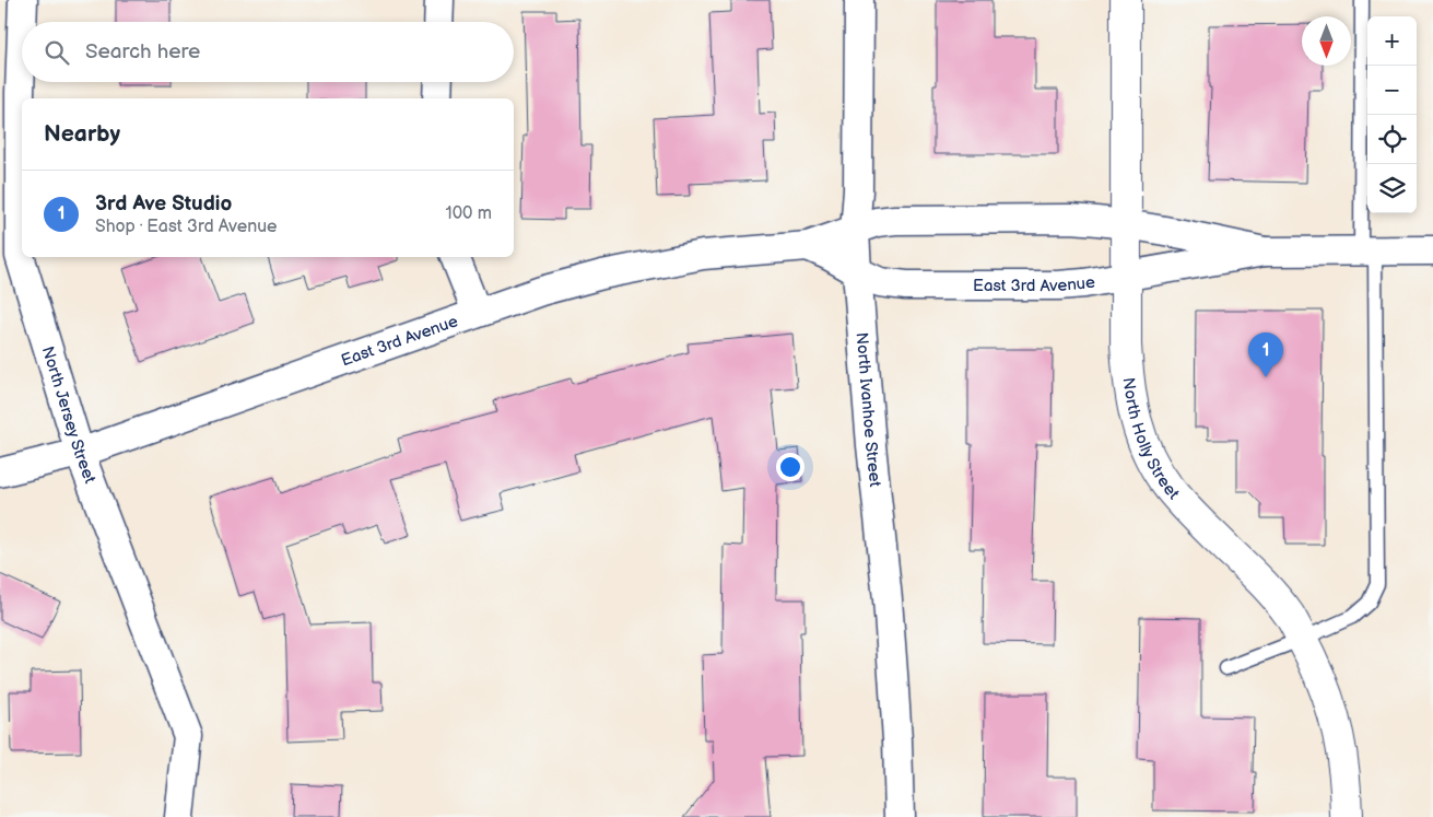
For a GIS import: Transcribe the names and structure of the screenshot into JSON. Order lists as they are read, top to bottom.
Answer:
{
  "streets": {
    "street": [
      "East 3rd Avenue",
      "North Ivanhoe Street",
      "North Jersey Street",
      "North Holly Street"
    ]
  },
  "crossings": [
    ["East 3rd Avenue", "North Ivanhoe Street"],
    ["East 3rd Avenue", "North Jersey Street"],
    ["East 3rd Avenue", "North Holly Street"]
  ],
  "north": "bottom",
  "page": {
    "map_buttons": ["+", "−"],
    "search": "Search here",
    "heading": "Nearby",
    "list": [
      {
        "mark": "1",
        "name": "3rd Ave Studio",
        "note": "Shop · East 3rd Avenue",
        "value": "100 m"
      }
    ],
    "pins": "1"
  }
}
